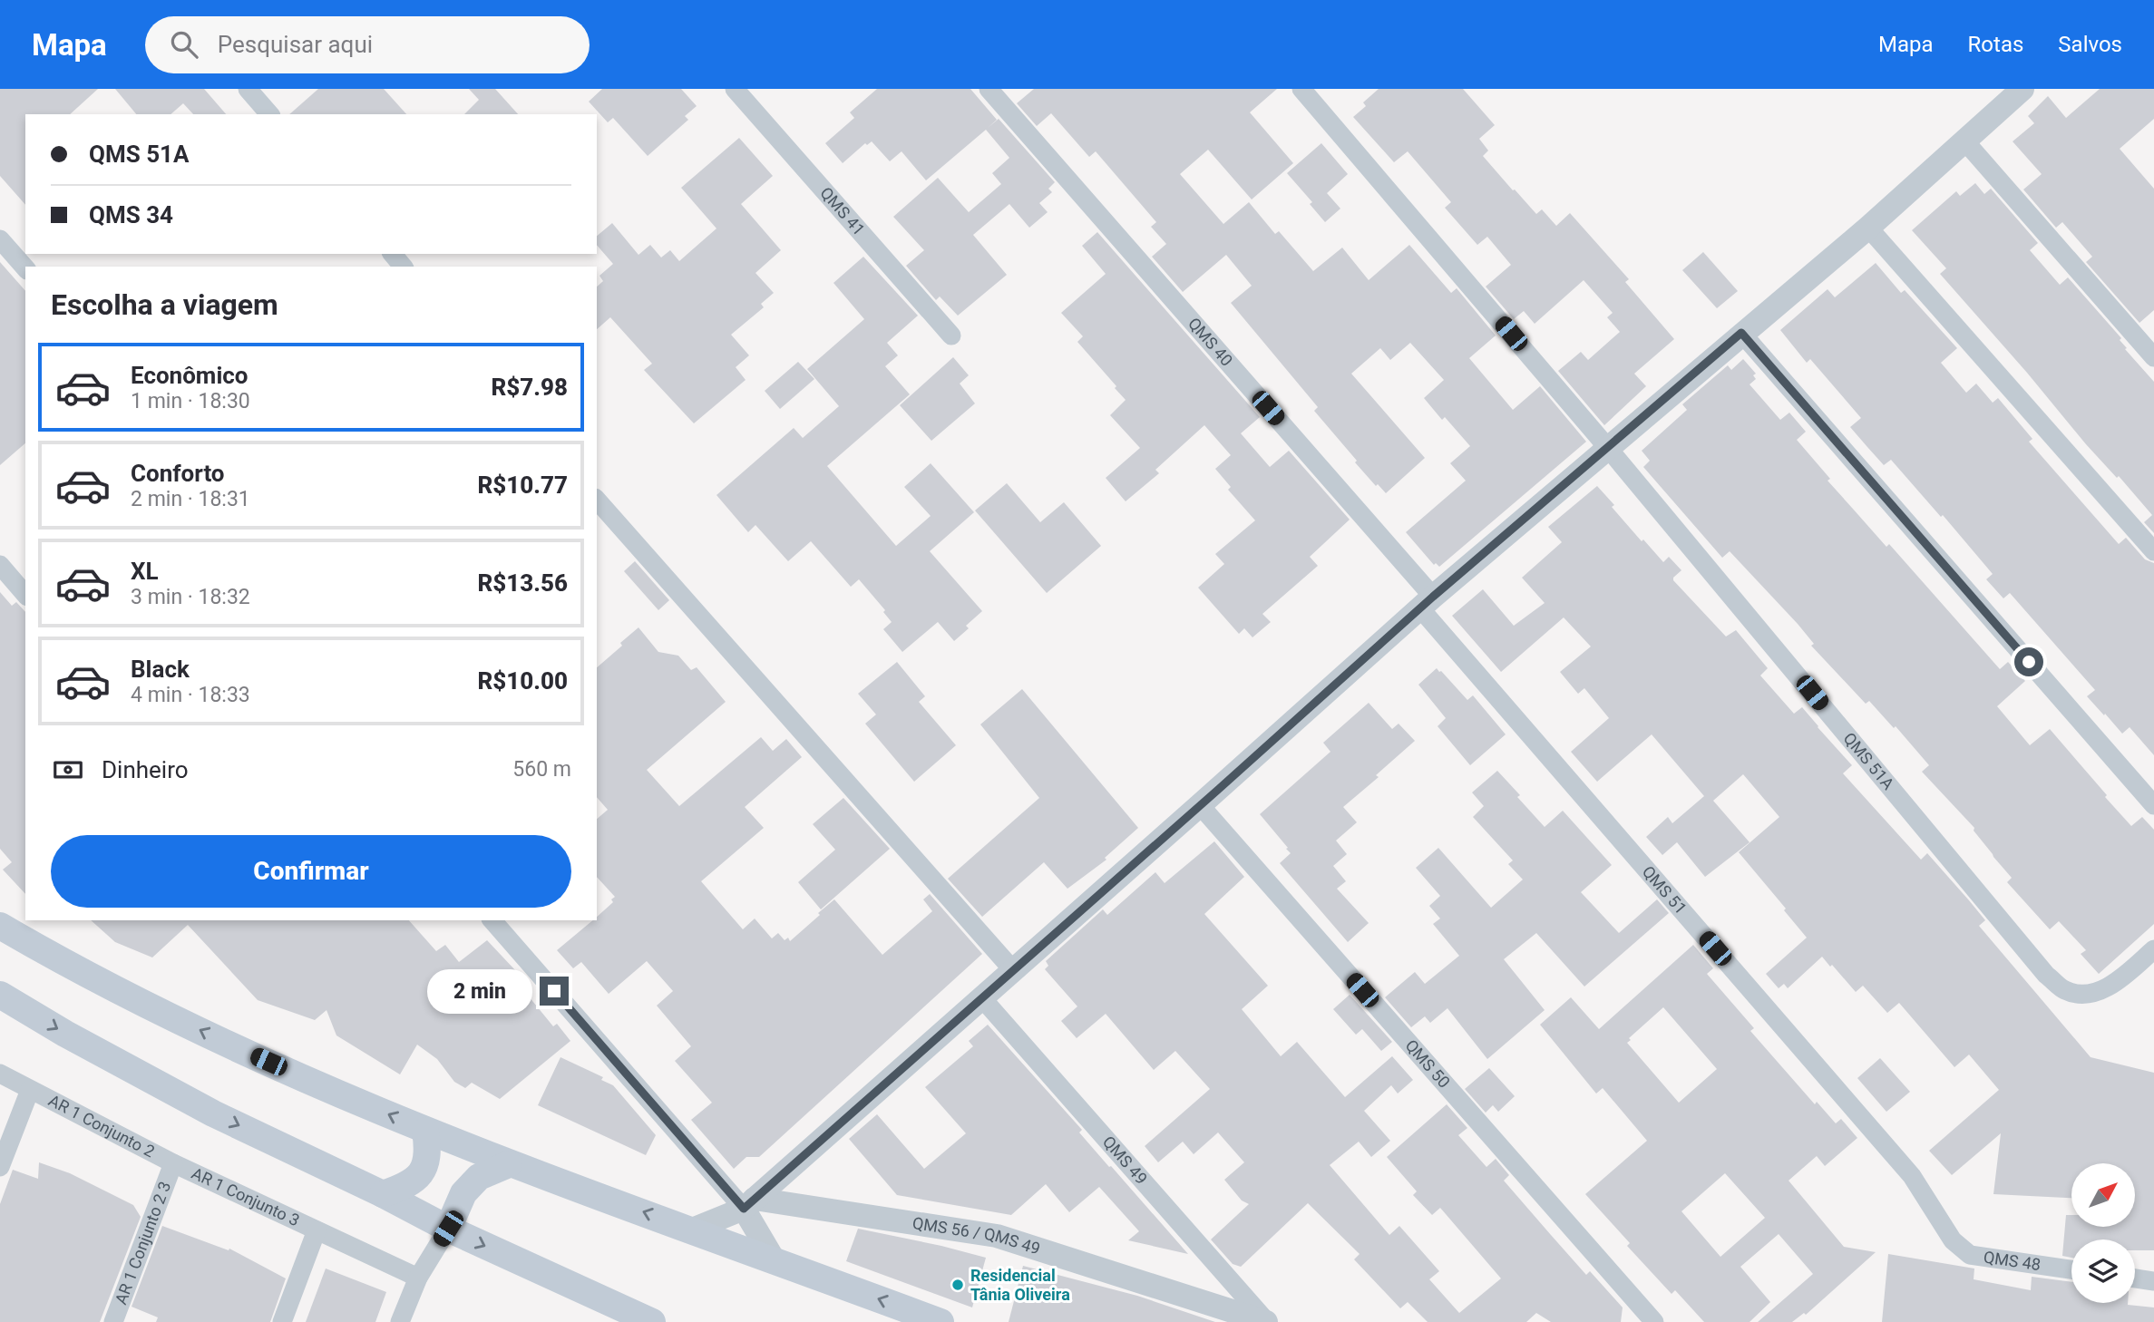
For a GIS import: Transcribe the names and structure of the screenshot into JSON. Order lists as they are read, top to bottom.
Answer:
{
  "streets": {
    "street": [
      "QMS 41",
      "QMS 40",
      "QMS 51A",
      "QMS 51",
      "QMS 50",
      "AR 1 Conjunto 2",
      "QMS 49",
      "AR 1 Conjunto 3",
      "QMS 56 / QMS 49",
      "AR 1 Conjunto 2 3",
      "QMS 48"
    ]
  },
  "crossings": [
    ["QMS 40", "QMS 51"],
    ["QMS 51", "QMS 48"],
    ["AR 1 Conjunto 2", "AR 1 Conjunto 3"],
    ["AR 1 Conjunto 2", "AR 1 Conjunto 2 3"],
    ["QMS 49", "QMS 56 / QMS 49"],
    ["AR 1 Conjunto 3", "AR 1 Conjunto 2 3"]
  ],
  "places": ["Residencial Tânia Oliveira"],
  "north": "top right",
  "page": {
    "header": "Mapa",
    "search": "Pesquisar aqui",
    "nav": ["Mapa", "Rotas", "Salvos"],
    "banner": ["QMS 51A", "QMS 34"],
    "heading": "Escolha a viagem",
    "list": [
      {
        "name": "Econômico",
        "note": "1 min · 18:30",
        "value": "R$7.98"
      },
      {
        "name": "Conforto",
        "note": "2 min · 18:31",
        "value": "R$10.77"
      },
      {
        "name": "XL",
        "note": "3 min · 18:32",
        "value": "R$13.56"
      },
      {
        "name": "Black",
        "note": "4 min · 18:33",
        "value": "R$10.00"
      }
    ],
    "pay": ["Dinheiro", "560 m"],
    "buttons": "Confirmar",
    "bubble": "2 min"
  }
}
